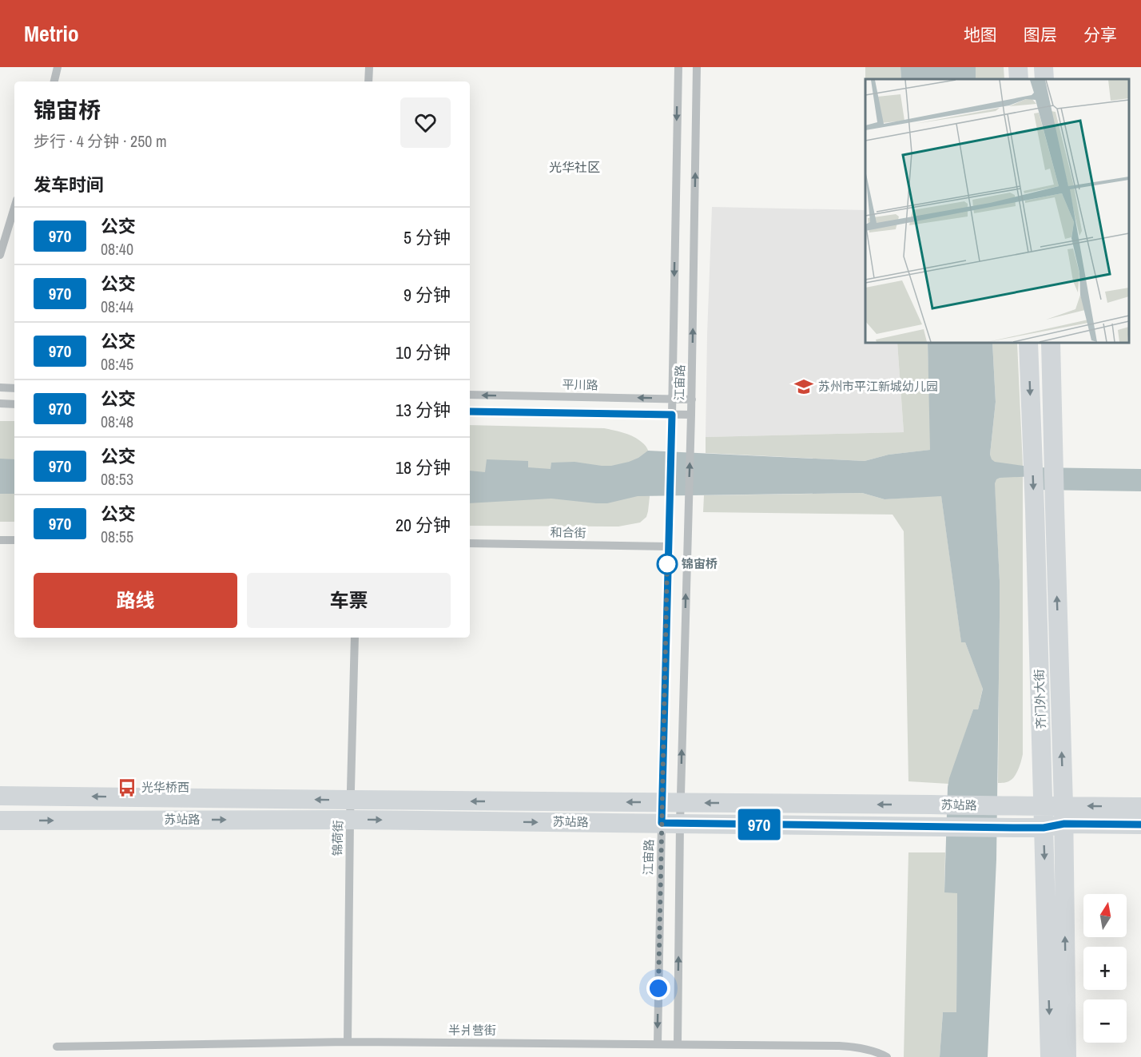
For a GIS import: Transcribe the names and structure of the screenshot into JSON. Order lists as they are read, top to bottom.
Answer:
{
  "streets": {
    "main road": ["齐门外大街", "苏站路"],
    "street": [
      "江宙路",
      "平川路",
      "和合街",
      "锦荷街",
      "半爿营街"
    ]
  },
  "crossings": [
    ["江宙路", "平川路"],
    ["江宙路", "和合街"],
    ["江宙路", "苏站路"],
    ["江宙路", "半爿营街"],
    ["齐门外大街", "苏站路"],
    ["苏站路", "锦荷街"],
    ["锦荷街", "半爿营街"]
  ],
  "districts": ["光华社区"],
  "places": {
    "school or university": ["苏州市平江新城幼儿园"],
    "other": ["锦宙桥"],
    "bus stop": ["光华桥西"]
  },
  "lines": ["bus line 970"],
  "north": "top",
  "page": {
    "header": "Metrio",
    "nav": ["地图", "图层", "分享"],
    "on_map": "970",
    "heading": [
      ["锦宙桥", "步行 · 4 分钟 · 250 m"],
      "发车时间"
    ],
    "list": [
      {
        "mark": "970",
        "name": "公交",
        "note": "08:40",
        "value": "5 分钟"
      },
      {
        "mark": "970",
        "name": "公交",
        "note": "08:44",
        "value": "9 分钟"
      },
      {
        "mark": "970",
        "name": "公交",
        "note": "08:45",
        "value": "10 分钟"
      },
      {
        "mark": "970",
        "name": "公交",
        "note": "08:48",
        "value": "13 分钟"
      },
      {
        "mark": "970",
        "name": "公交",
        "note": "08:53",
        "value": "18 分钟"
      },
      {
        "mark": "970",
        "name": "公交",
        "note": "08:55",
        "value": "20 分钟"
      }
    ],
    "buttons": ["路线", "车票"],
    "map_buttons": ["+", "−"]
  }
}
